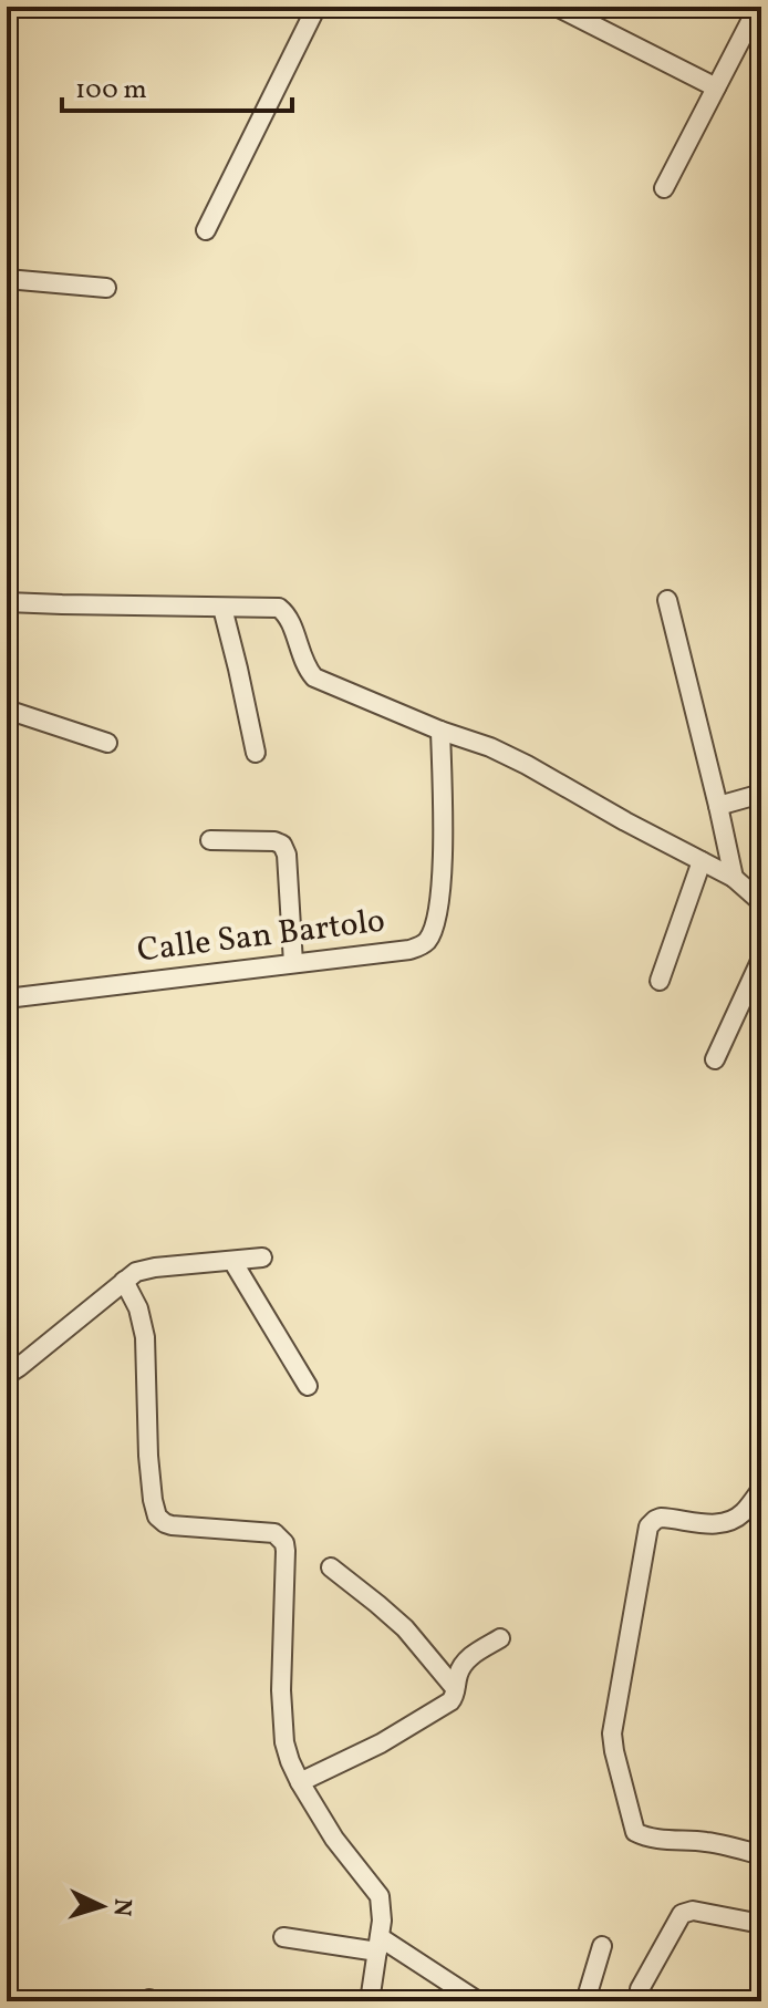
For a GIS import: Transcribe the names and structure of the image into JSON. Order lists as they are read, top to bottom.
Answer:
{
  "streets": {
    "street": ["Calle San Bartolo"]
  },
  "scale_bar": "100 m",
  "north": "right"
}
